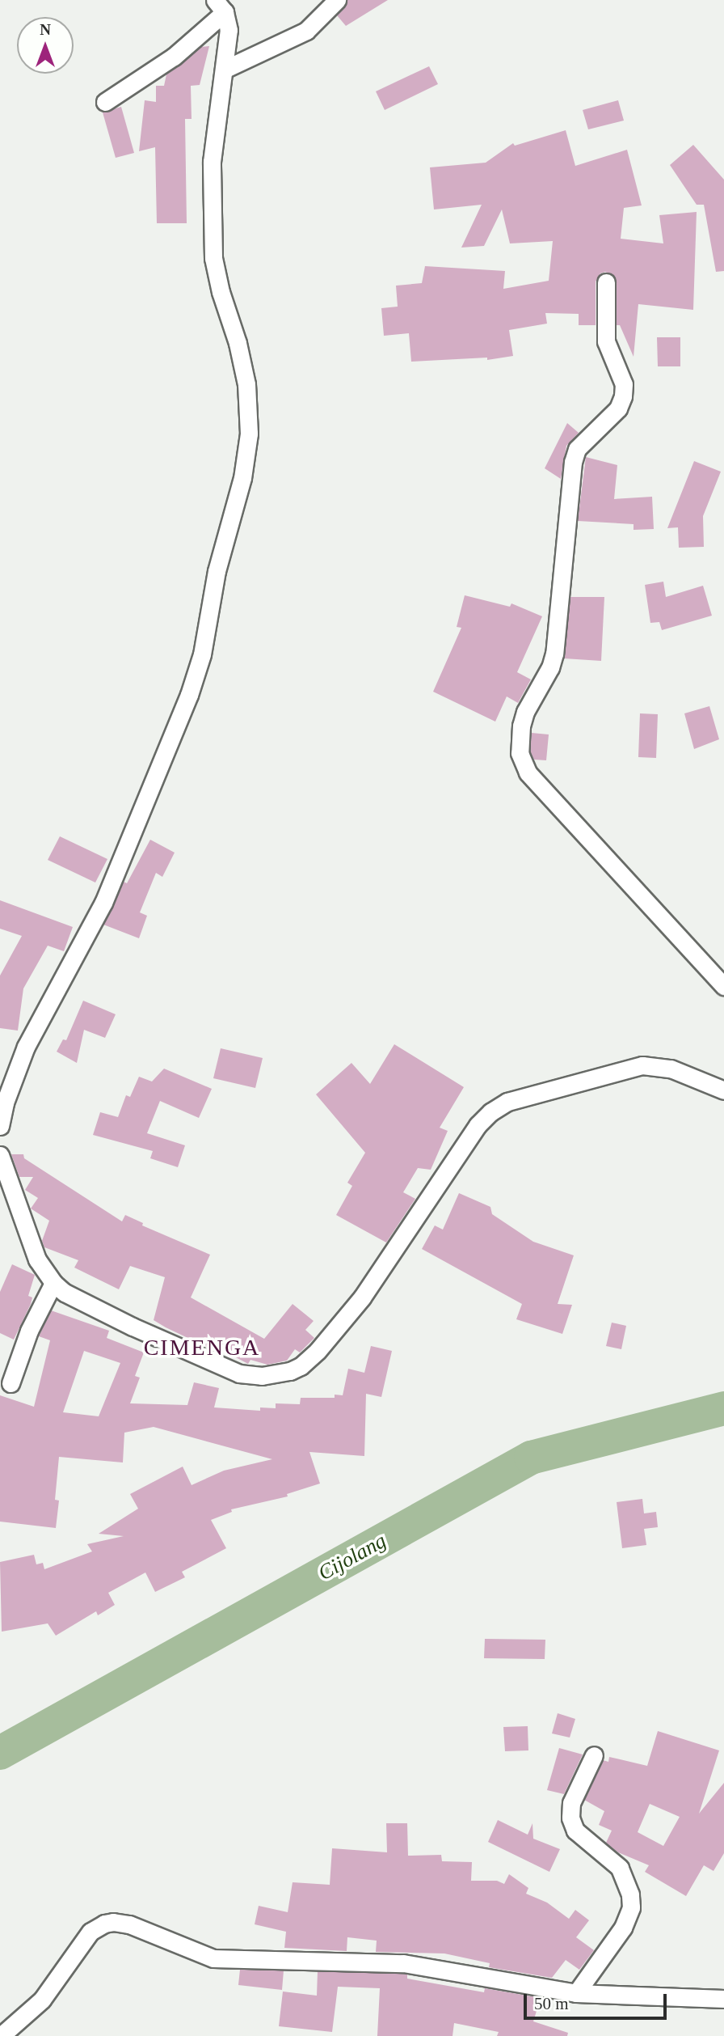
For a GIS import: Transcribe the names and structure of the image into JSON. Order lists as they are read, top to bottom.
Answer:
{
  "districts": ["CIMENGA"],
  "water": ["Cijolang"],
  "scale_bar": "50 m",
  "north": "top"
}
